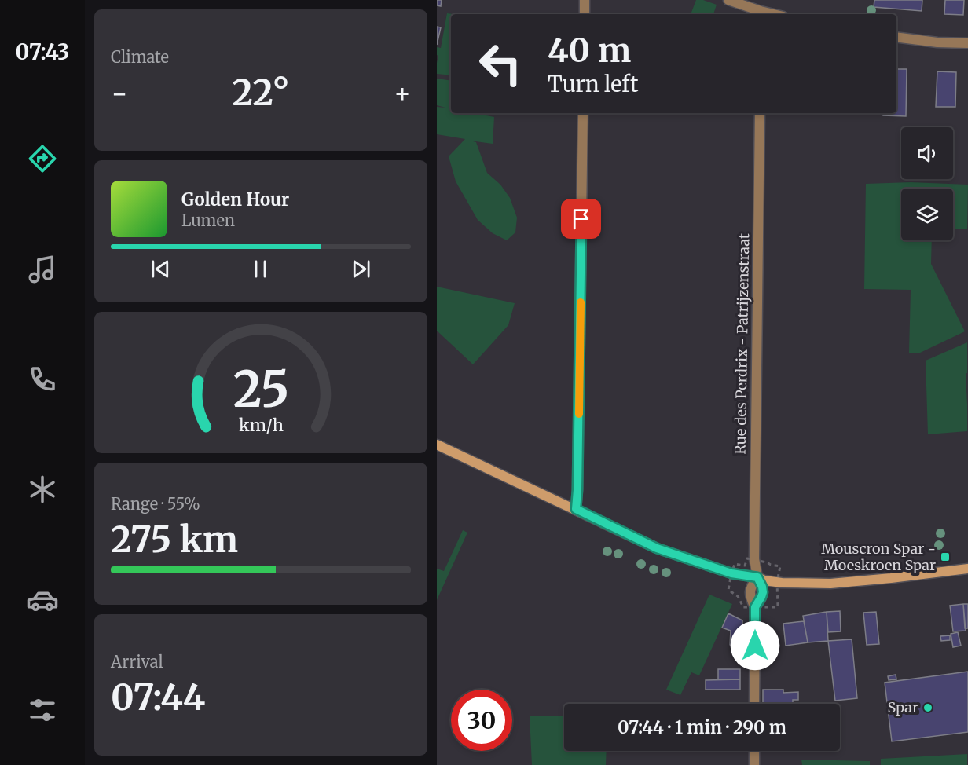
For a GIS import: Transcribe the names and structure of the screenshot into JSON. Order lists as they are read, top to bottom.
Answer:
{
  "streets": {
    "street": ["Rue des Perdrix - Patrijzenstraat"]
  },
  "places": {
    "transit": ["Mouscron Spar - Moeskroen Spar"],
    "other": ["Spar"]
  },
  "page": {
    "tabs": "07:43",
    "tile": [
      "Climate",
      ["Range · 55%", "275 km"],
      ["Arrival", "07:44"]
    ],
    "turn": ["40 m", "Turn left"],
    "heat": ["−", "22°", "+"],
    "song": ["Golden Hour", "Lumen"],
    "limit": "30",
    "trip": "07:44 · 1 min · 290 m",
    "gauge": ["25", "km/h"]
  }
}
